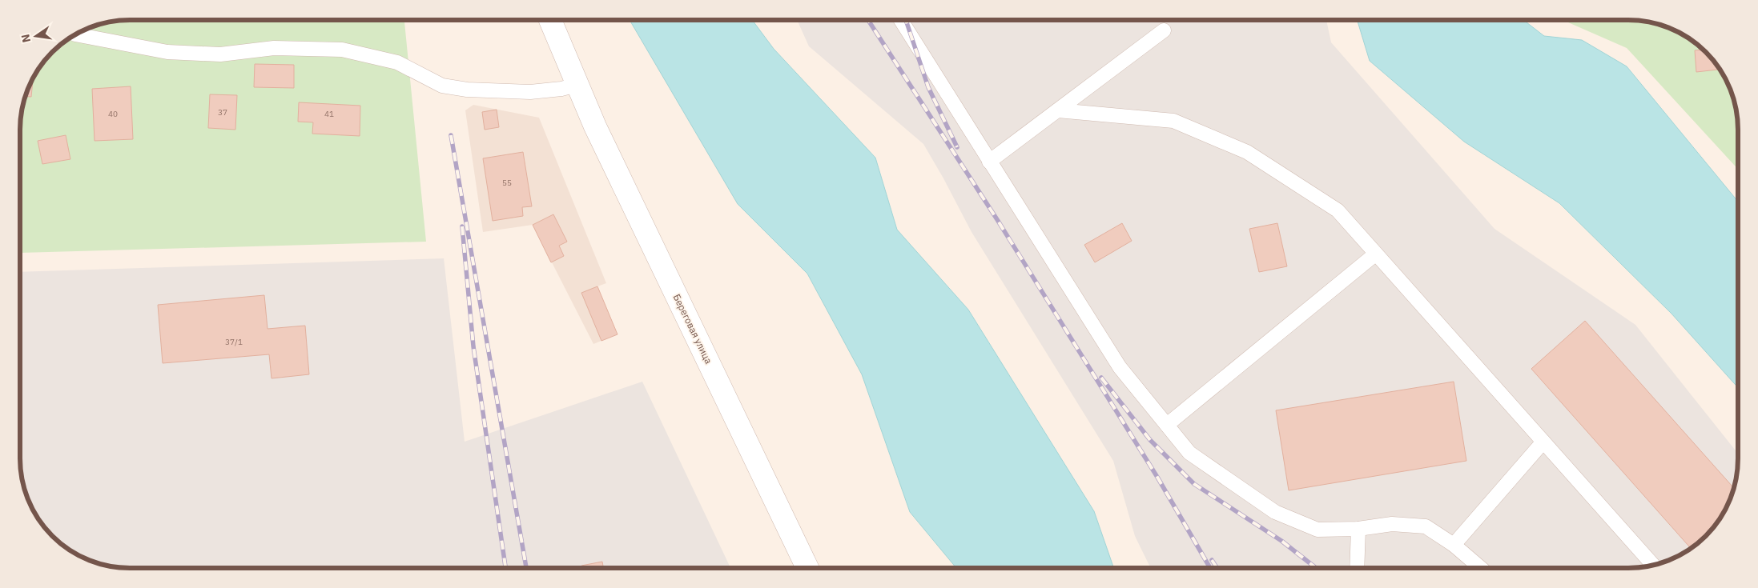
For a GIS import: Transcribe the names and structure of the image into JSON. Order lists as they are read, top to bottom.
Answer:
{
  "streets": {
    "street": ["Береговая улица"]
  },
  "house_numbers": [
    "37",
    "40",
    "41",
    "55",
    "37/1"
  ],
  "north": "left"
}
